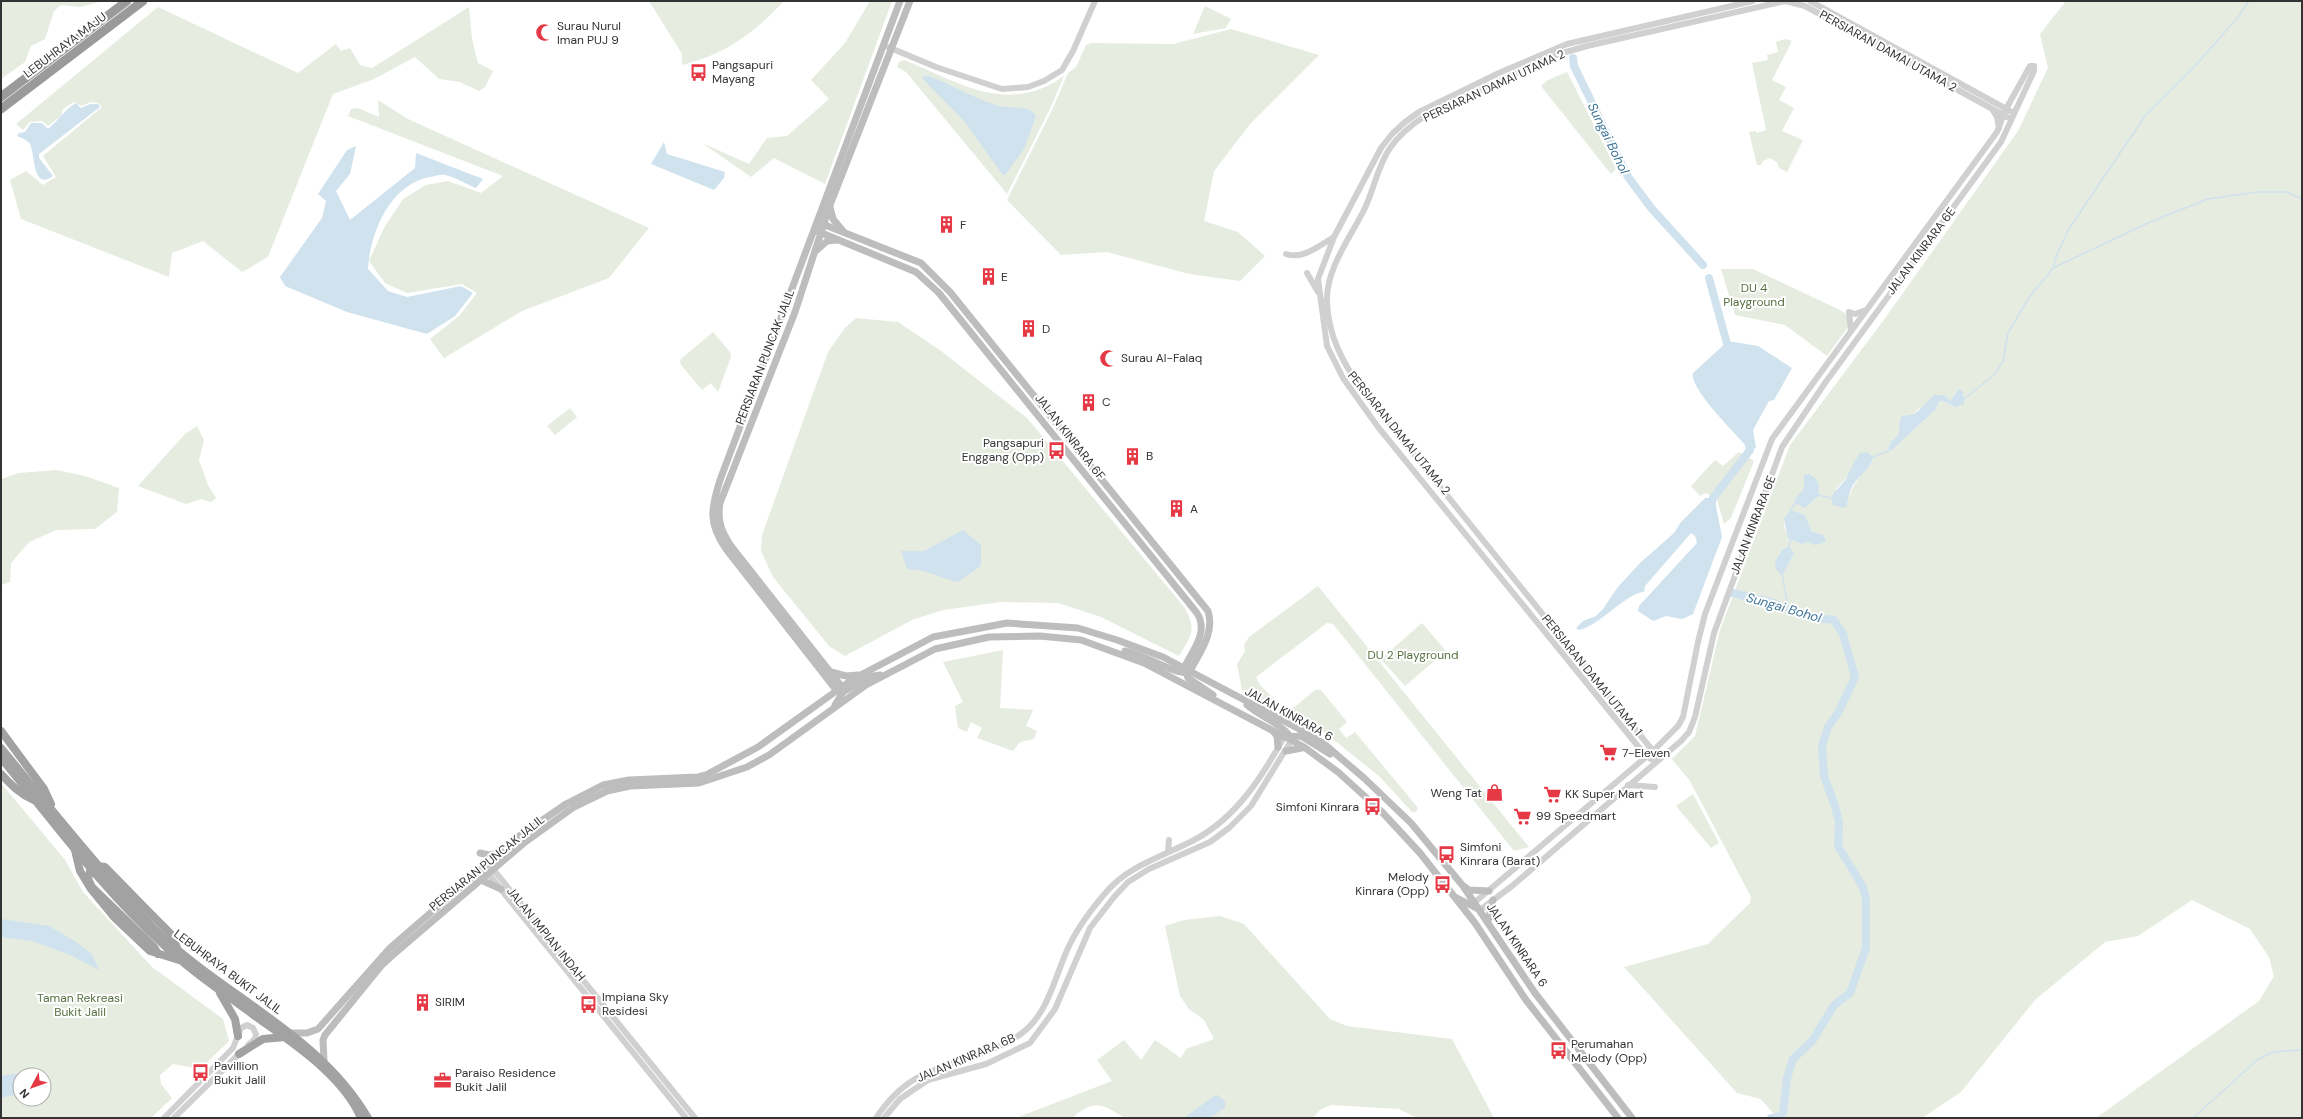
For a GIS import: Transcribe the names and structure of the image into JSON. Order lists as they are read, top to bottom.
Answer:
{
  "streets": {
    "highway": ["LEBUHRAYA MAJU", "LEBUHRAYA BUKIT JALIL"],
    "main road": ["PERSIARAN PUNCAK JALIL", "JALAN KINRARA 6F", "JALAN KINRARA 6"],
    "street": [
      "PERSIARAN DAMAI UTAMA 2",
      "JALAN KINRARA 6E",
      "PERSIARAN DAMAI UTAMA 1",
      "JALAN IMPIAN INDAH",
      "JALAN KINRARA 6B"
    ]
  },
  "crossings": [
    ["PERSIARAN DAMAI UTAMA 2", "JALAN KINRARA 6E"],
    ["PERSIARAN DAMAI UTAMA 2", "PERSIARAN DAMAI UTAMA 1"],
    ["JALAN KINRARA 6E", "PERSIARAN DAMAI UTAMA 1"],
    ["JALAN KINRARA 6E", "JALAN KINRARA 6"],
    ["PERSIARAN PUNCAK JALIL", "JALAN KINRARA 6F"],
    ["PERSIARAN PUNCAK JALIL", "JALAN KINRARA 6"],
    ["PERSIARAN PUNCAK JALIL", "JALAN IMPIAN INDAH"],
    ["PERSIARAN PUNCAK JALIL", "LEBUHRAYA BUKIT JALIL"],
    ["JALAN KINRARA 6F", "JALAN KINRARA 6"],
    ["JALAN KINRARA 6", "JALAN KINRARA 6B"]
  ],
  "water": ["Sungai Bohol"],
  "parks": ["DU 4 Playground", "DU 2 Playground", "Taman Rekreasi Bukit Jalil"],
  "places": {
    "mosque": ["Surau Nurul Iman PUJ 9", "Surau Al-Falaq"],
    "bus stop": [
      "Pangsapuri Mayang",
      "Pangsapuri Enggang (Opp)",
      "Simfoni Kinrara",
      "Simfoni Kinrara (Barat)",
      "Melody Kinrara (Opp)",
      "Impiana Sky Residesi",
      "Perumahan Melody (Opp)",
      "Pavillion Bukit Jalil"
    ],
    "building": [
      "F",
      "E",
      "D",
      "C",
      "B",
      "A",
      "SIRIM"
    ],
    "supermarket": ["7-Eleven", "KK Super Mart", "99 Speedmart"],
    "shop": ["Weng Tat"],
    "office": ["Paraiso Residence Bukit Jalil"]
  },
  "north": "bottom left"
}
